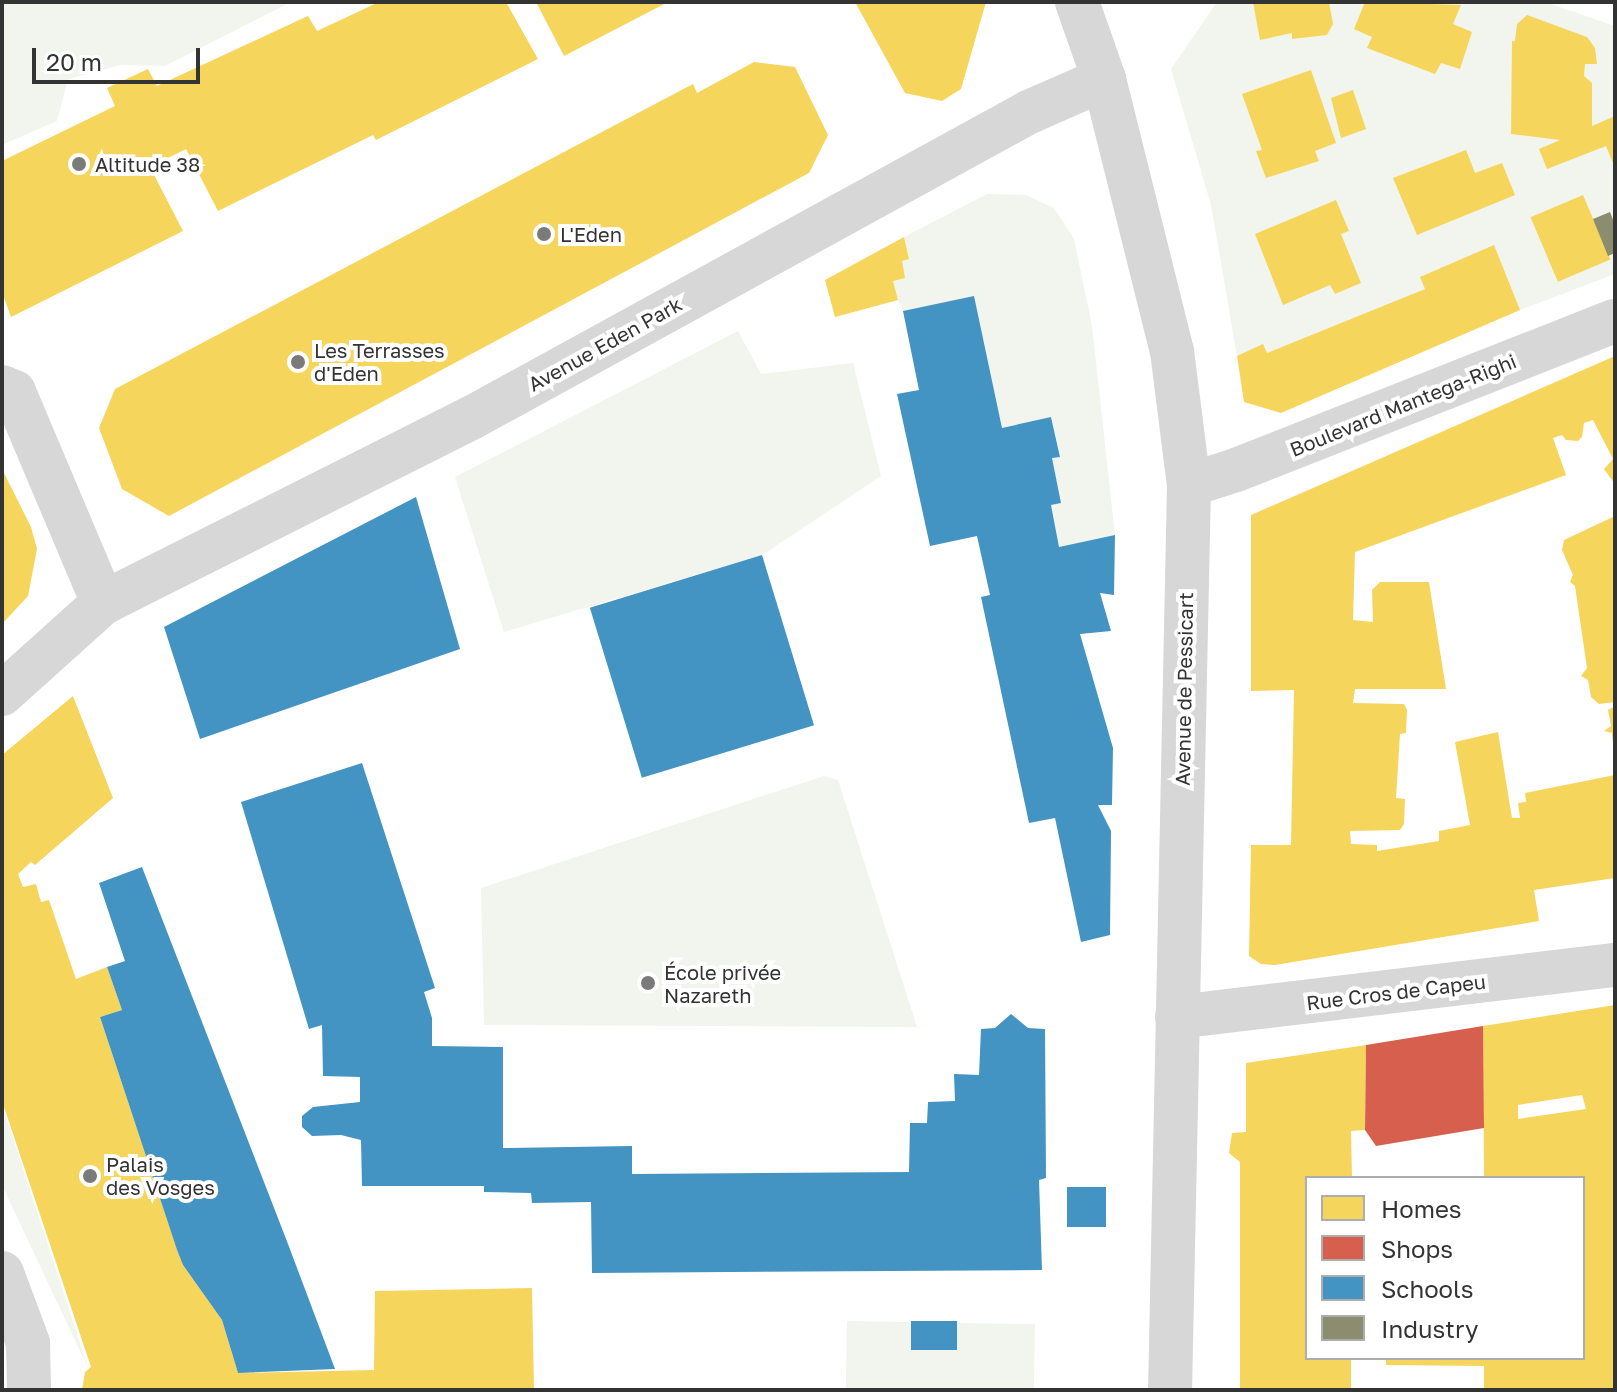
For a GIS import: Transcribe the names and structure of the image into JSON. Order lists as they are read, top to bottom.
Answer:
{
  "streets": {
    "street": [
      "Avenue Eden Park",
      "Boulevard Mantega-Righi",
      "Avenue de Pessicart",
      "Rue Cros de Capeu"
    ]
  },
  "crossings": [
    ["Avenue Eden Park", "Avenue de Pessicart"],
    ["Boulevard Mantega-Righi", "Avenue de Pessicart"],
    ["Avenue de Pessicart", "Rue Cros de Capeu"]
  ],
  "places": [
    "Altitude 38",
    "L'Eden",
    "Les Terrasses d'Eden",
    "École privée Nazareth",
    "Palais des Vosges"
  ],
  "legend": [
    "Homes",
    "Shops",
    "Schools",
    "Industry"
  ],
  "scale_bar": "20 m"
}
